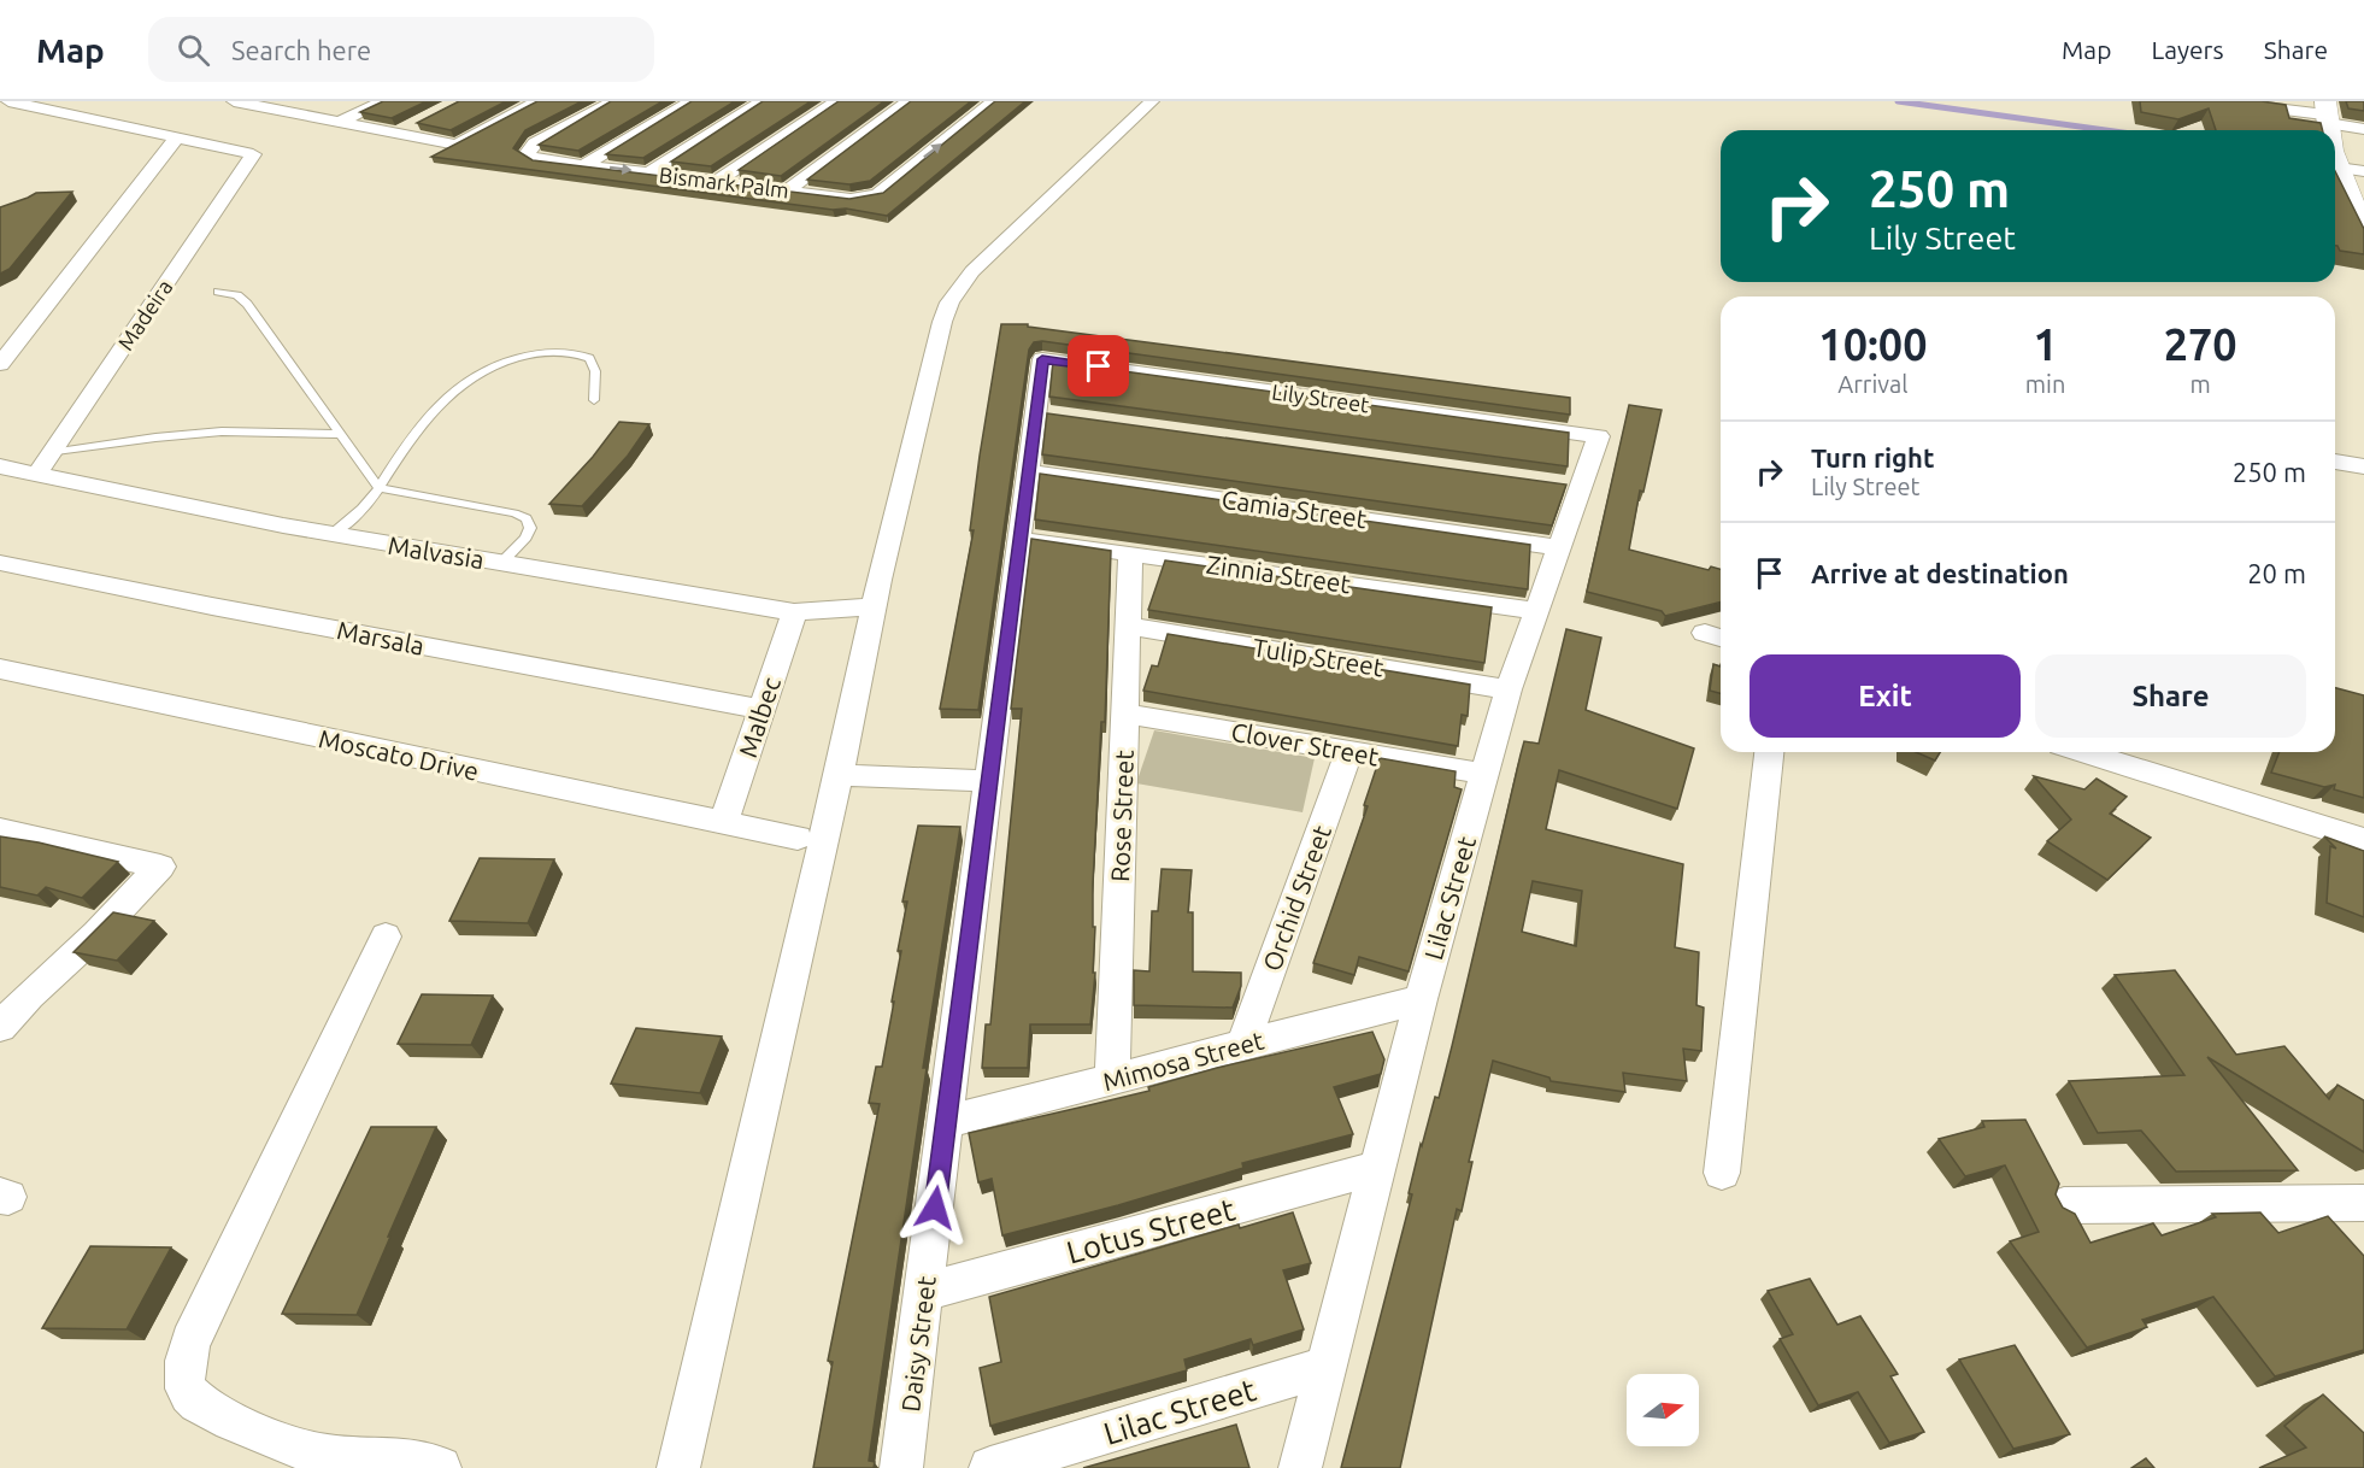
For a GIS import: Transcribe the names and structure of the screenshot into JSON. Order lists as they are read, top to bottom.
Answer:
{
  "streets": {
    "street": [
      "Bismark Palm",
      "Madeira",
      "Lily Street",
      "Camia Street",
      "Malvasia",
      "Zinnia Street",
      "Marsala",
      "Tulip Street",
      "Malbec",
      "Clover Street",
      "Moscato Drive",
      "Rose Street",
      "Orchid Street",
      "Lilac Street",
      "Mimosa Street",
      "Lotus Street",
      "Daisy Street"
    ]
  },
  "crossings": [
    ["Madeira", "Malvasia"],
    ["Lily Street", "Lilac Street"],
    ["Lily Street", "Daisy Street"],
    ["Camia Street", "Lilac Street"],
    ["Camia Street", "Daisy Street"],
    ["Malvasia", "Malbec"],
    ["Zinnia Street", "Rose Street"],
    ["Zinnia Street", "Lilac Street"],
    ["Zinnia Street", "Daisy Street"],
    ["Marsala", "Malbec"],
    ["Tulip Street", "Rose Street"],
    ["Tulip Street", "Lilac Street"],
    ["Malbec", "Moscato Drive"],
    ["Clover Street", "Rose Street"],
    ["Clover Street", "Orchid Street"],
    ["Clover Street", "Lilac Street"],
    ["Rose Street", "Mimosa Street"],
    ["Orchid Street", "Mimosa Street"],
    ["Lilac Street", "Mimosa Street"],
    ["Lilac Street", "Lotus Street"],
    ["Mimosa Street", "Daisy Street"],
    ["Lotus Street", "Daisy Street"]
  ],
  "north": "right",
  "page": {
    "header": "Map",
    "search": "Search here",
    "nav": ["Map", "Layers", "Share"],
    "turn": ["250 m", "Lily Street"],
    "eta": [
      "10:00",
      "Arrival",
      "1",
      "min",
      "270",
      "m"
    ],
    "list": [
      {
        "name": "Turn right",
        "note": "Lily Street",
        "value": "250 m"
      },
      {
        "name": "Arrive at destination",
        "value": "20 m"
      }
    ],
    "buttons": ["Exit", "Share"]
  }
}
